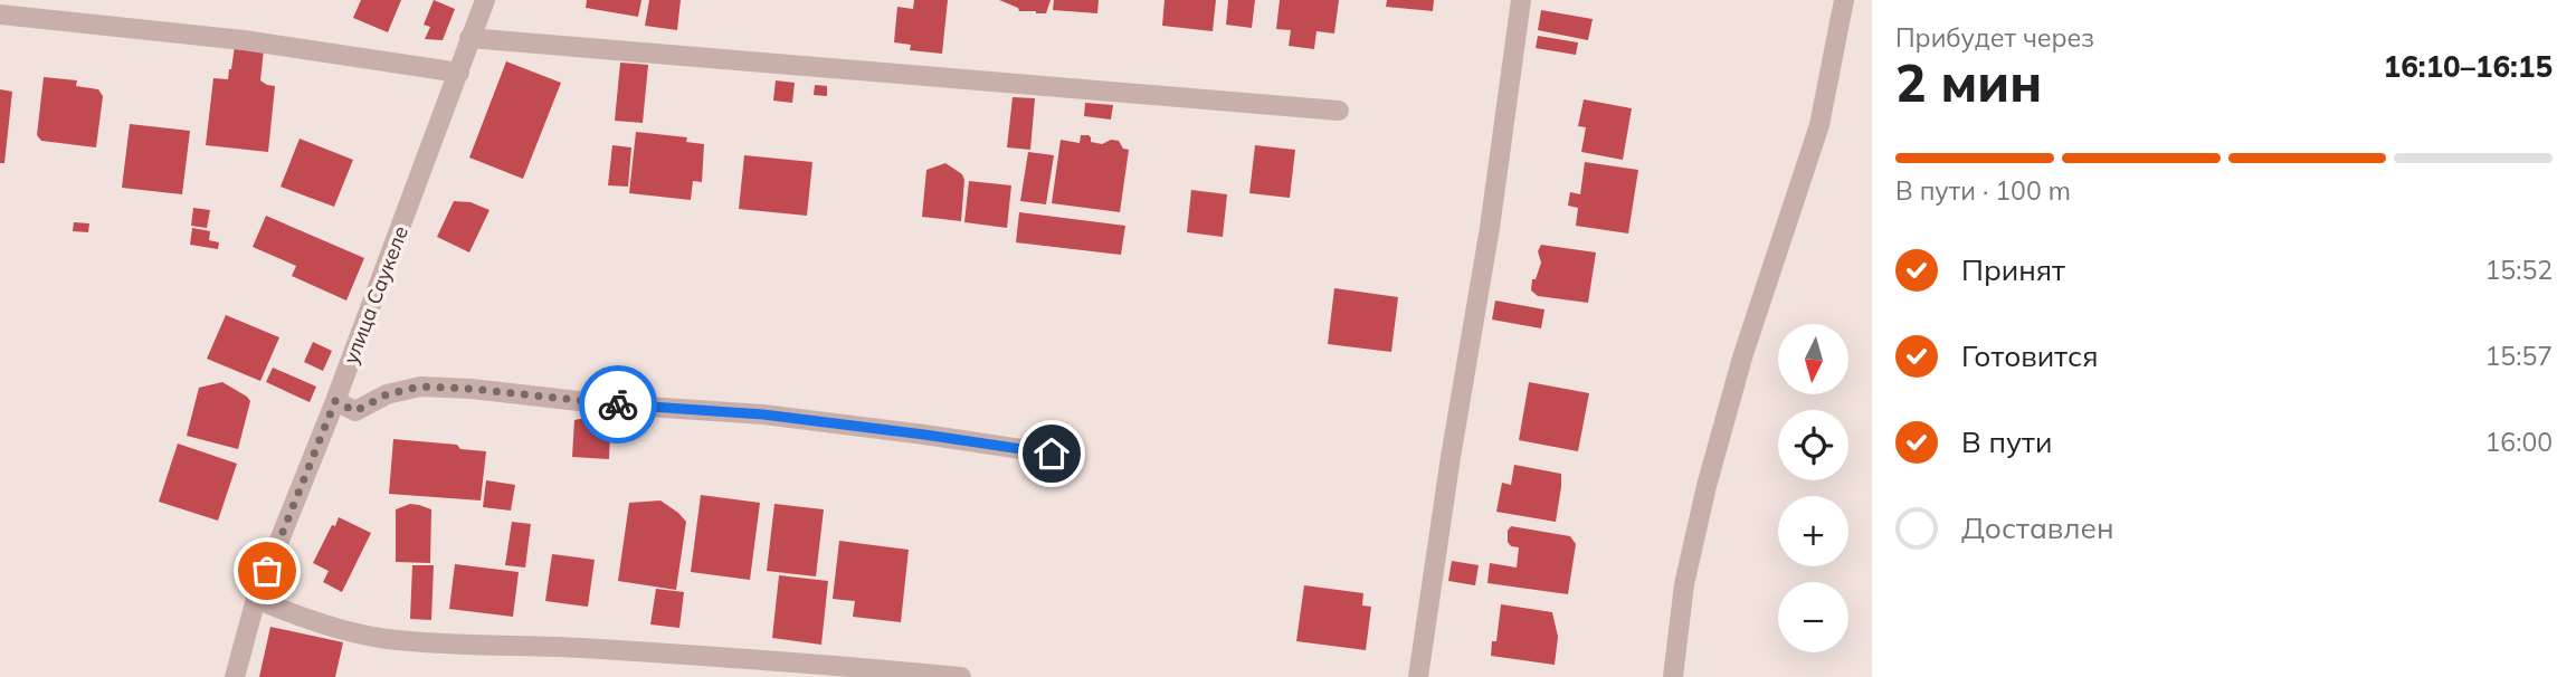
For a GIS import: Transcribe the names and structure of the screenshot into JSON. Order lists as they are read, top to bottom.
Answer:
{
  "streets": {
    "street": ["улица Саукеле"]
  },
  "north": "bottom",
  "page": {
    "heading": ["2 мин", "Прибудет через", "16:10–16:15"],
    "bar": "В пути · 100 m",
    "list": [
      ["Принят", "15:52"],
      ["Готовится", "15:57"],
      ["В пути", "16:00"],
      "Доставлен"
    ],
    "map_buttons": ["+", "−"]
  }
}
